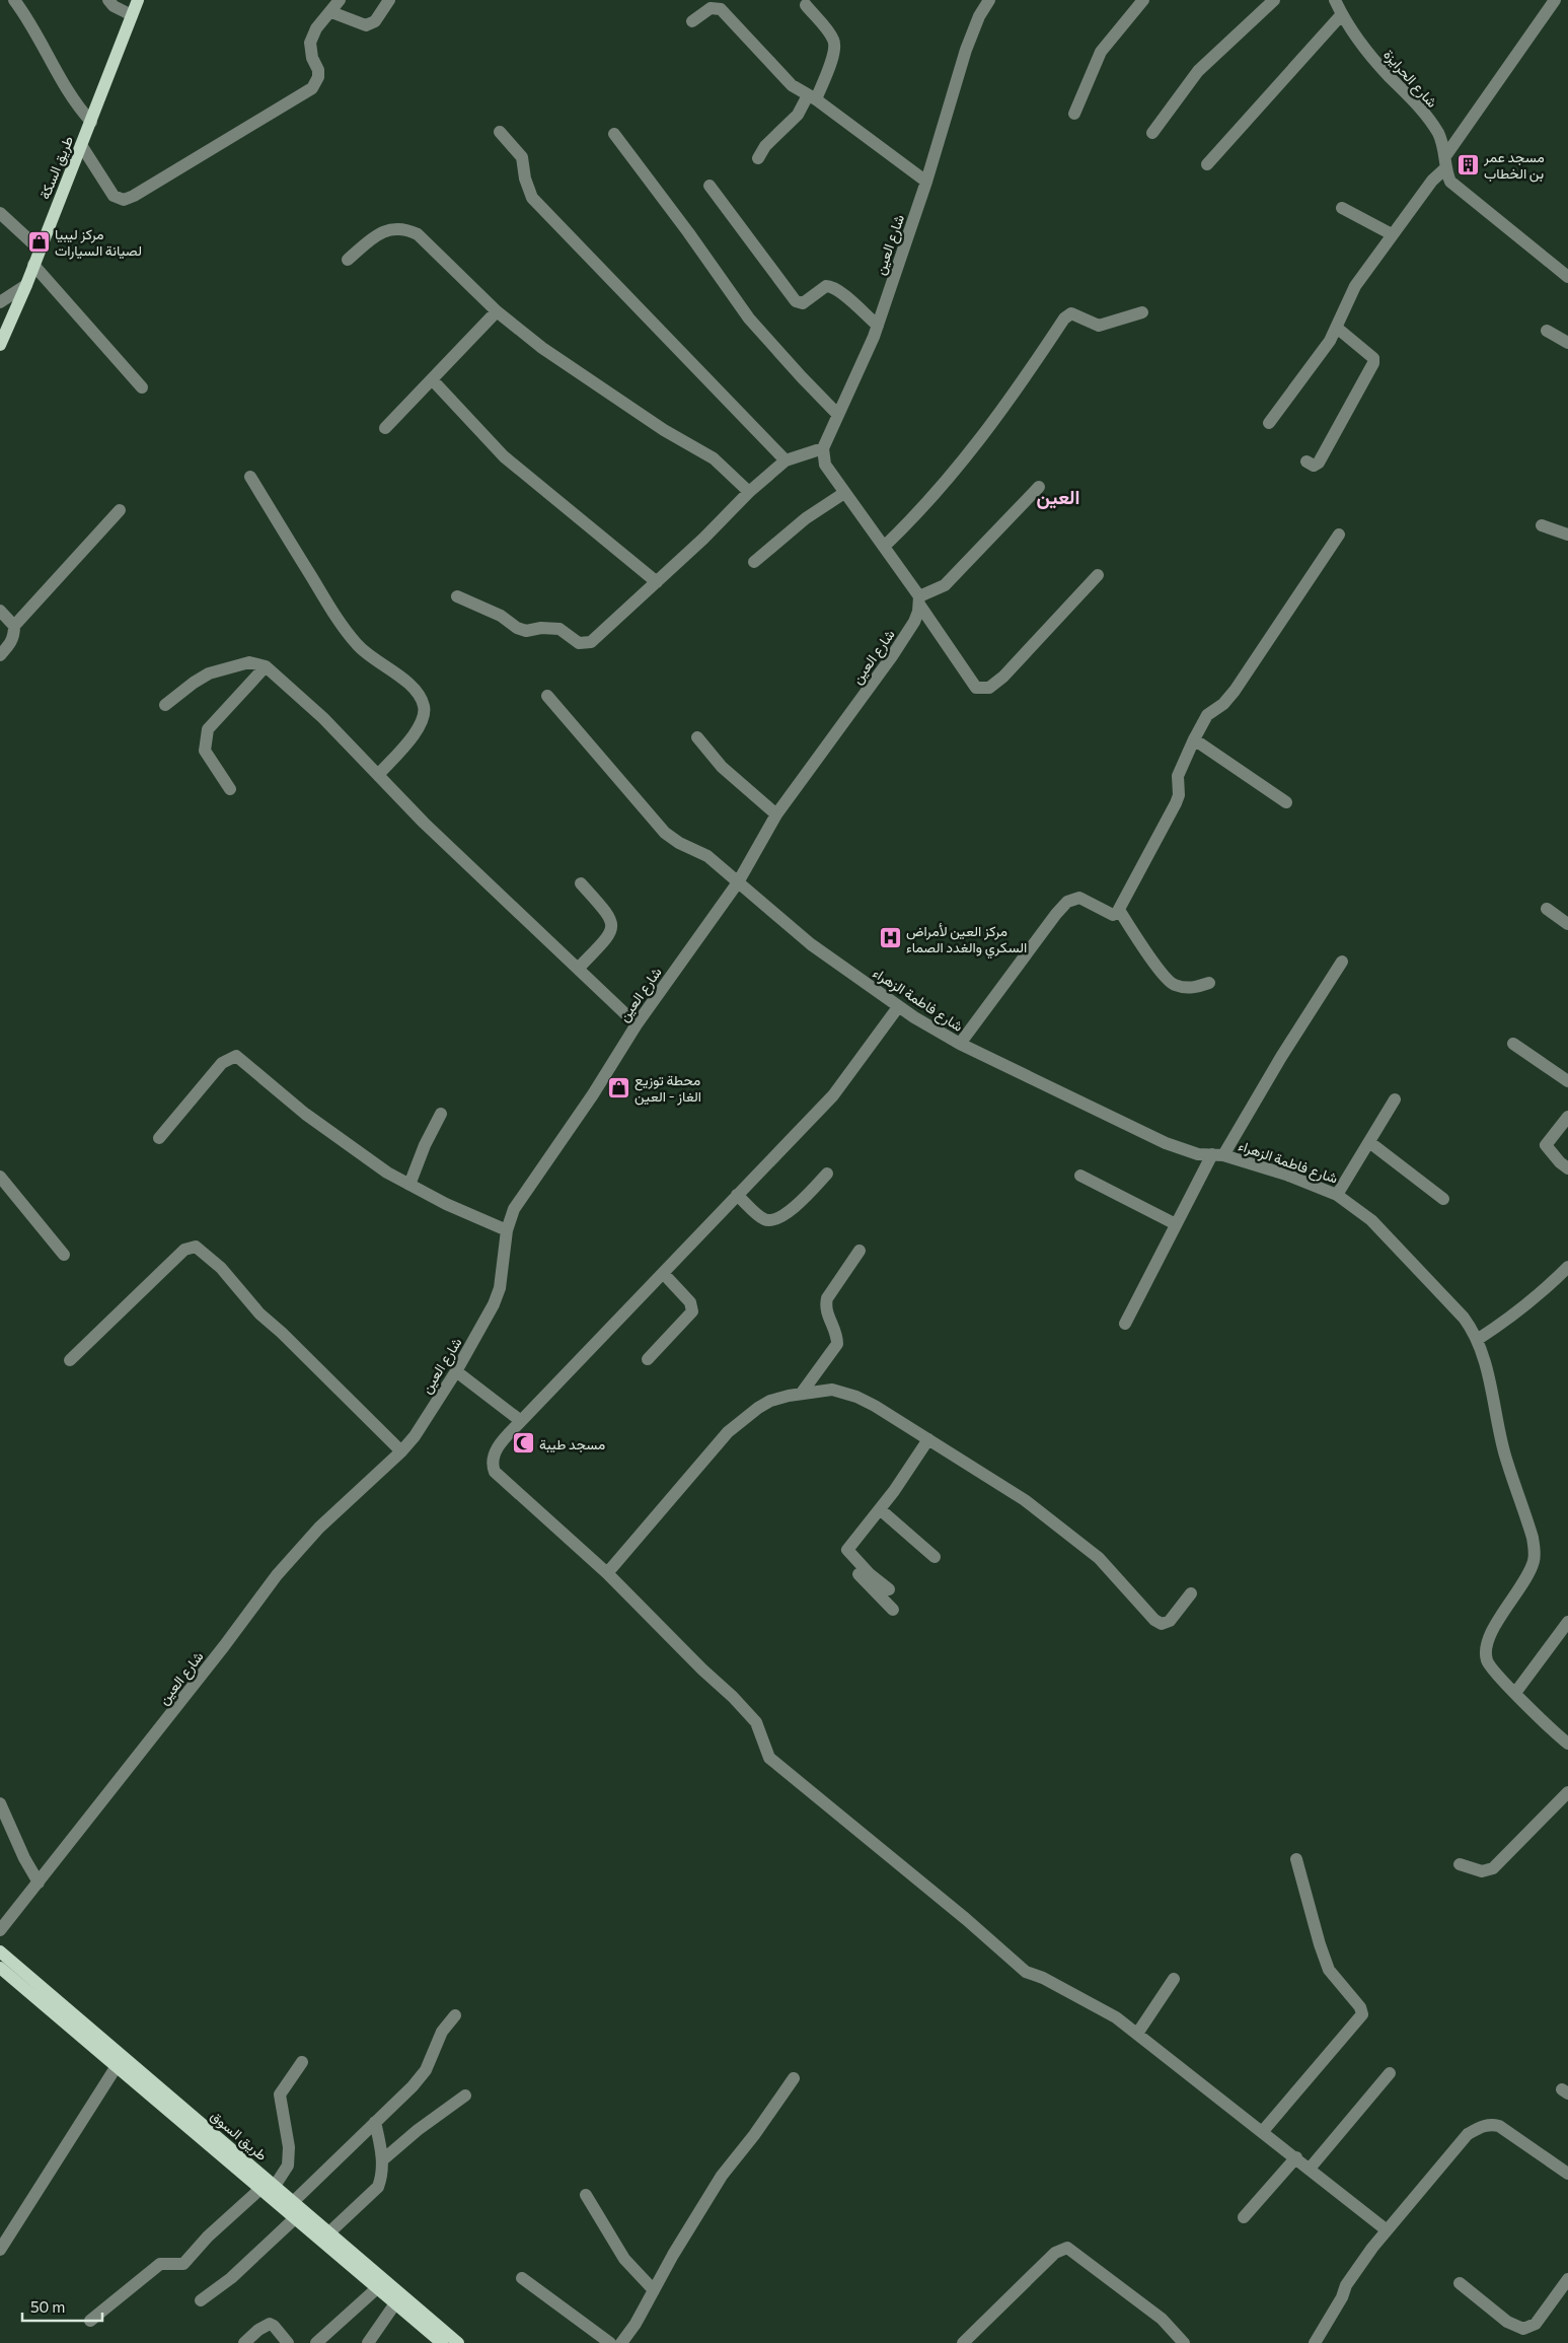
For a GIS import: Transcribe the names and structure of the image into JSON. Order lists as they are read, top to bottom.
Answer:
{
  "streets": {
    "main road": ["طريق السكة", "طريق السوق"],
    "street": ["شارع الحرايزة", "شارع العين", "شارع فاطمة الزهراء"]
  },
  "crossings": [
    ["شارع العين", "شارع فاطمة الزهراء"]
  ],
  "districts": ["العين"],
  "places": {
    "building": ["مسجد عمر بن الخطاب"],
    "shop": ["مركز ليبيا لصيانة السيارات", "محطة توزيع الغاز - العين"],
    "hospital": ["مركز العين لأمراض السكري والغدد الصماء"],
    "mosque": ["مسجد طيبة"]
  },
  "scale_bar": "50 m"
}
